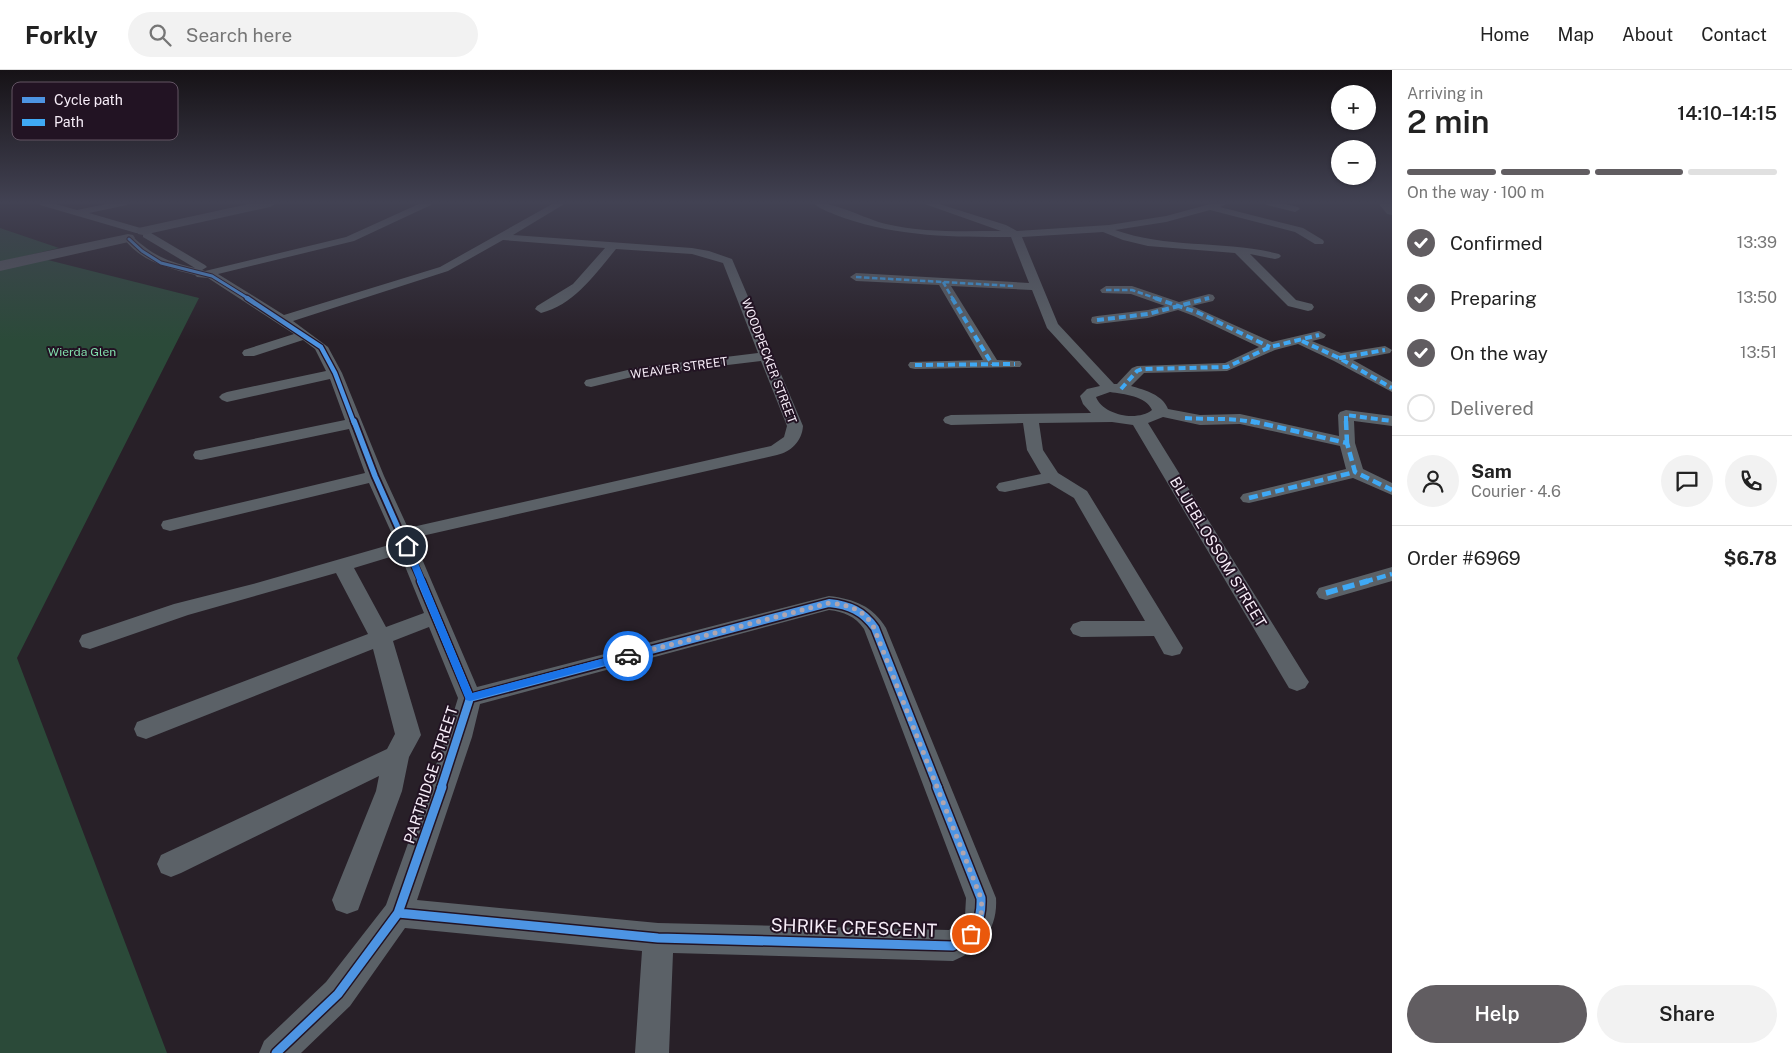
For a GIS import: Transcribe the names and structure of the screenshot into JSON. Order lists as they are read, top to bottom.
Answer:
{
  "streets": {
    "street": [
      "WOODPECKER STREET",
      "WEAVER STREET",
      "BLUEBLOSSOM STREET",
      "PARTRIDGE STREET",
      "SHRIKE CRESCENT"
    ]
  },
  "crossings": [
    ["WOODPECKER STREET", "WEAVER STREET"],
    ["WOODPECKER STREET", "PARTRIDGE STREET"],
    ["PARTRIDGE STREET", "SHRIKE CRESCENT"]
  ],
  "parks": ["Wierda Glen"],
  "legend": ["Cycle path", "Path"],
  "page": {
    "header": "Forkly",
    "search": "Search here",
    "nav": [
      "Home",
      "Map",
      "About",
      "Contact"
    ],
    "heading": ["2 min", "Arriving in", "14:10–14:15"],
    "panel": [
      "Sam",
      "Courier · 4.6",
      "Order #6969",
      "$6.78"
    ],
    "map_buttons": ["+", "−"],
    "bar": "On the way · 100 m",
    "list": [
      ["Confirmed", "13:39"],
      ["Preparing", "13:50"],
      ["On the way", "13:51"],
      "Delivered"
    ],
    "buttons": ["Help", "Share"]
  }
}
